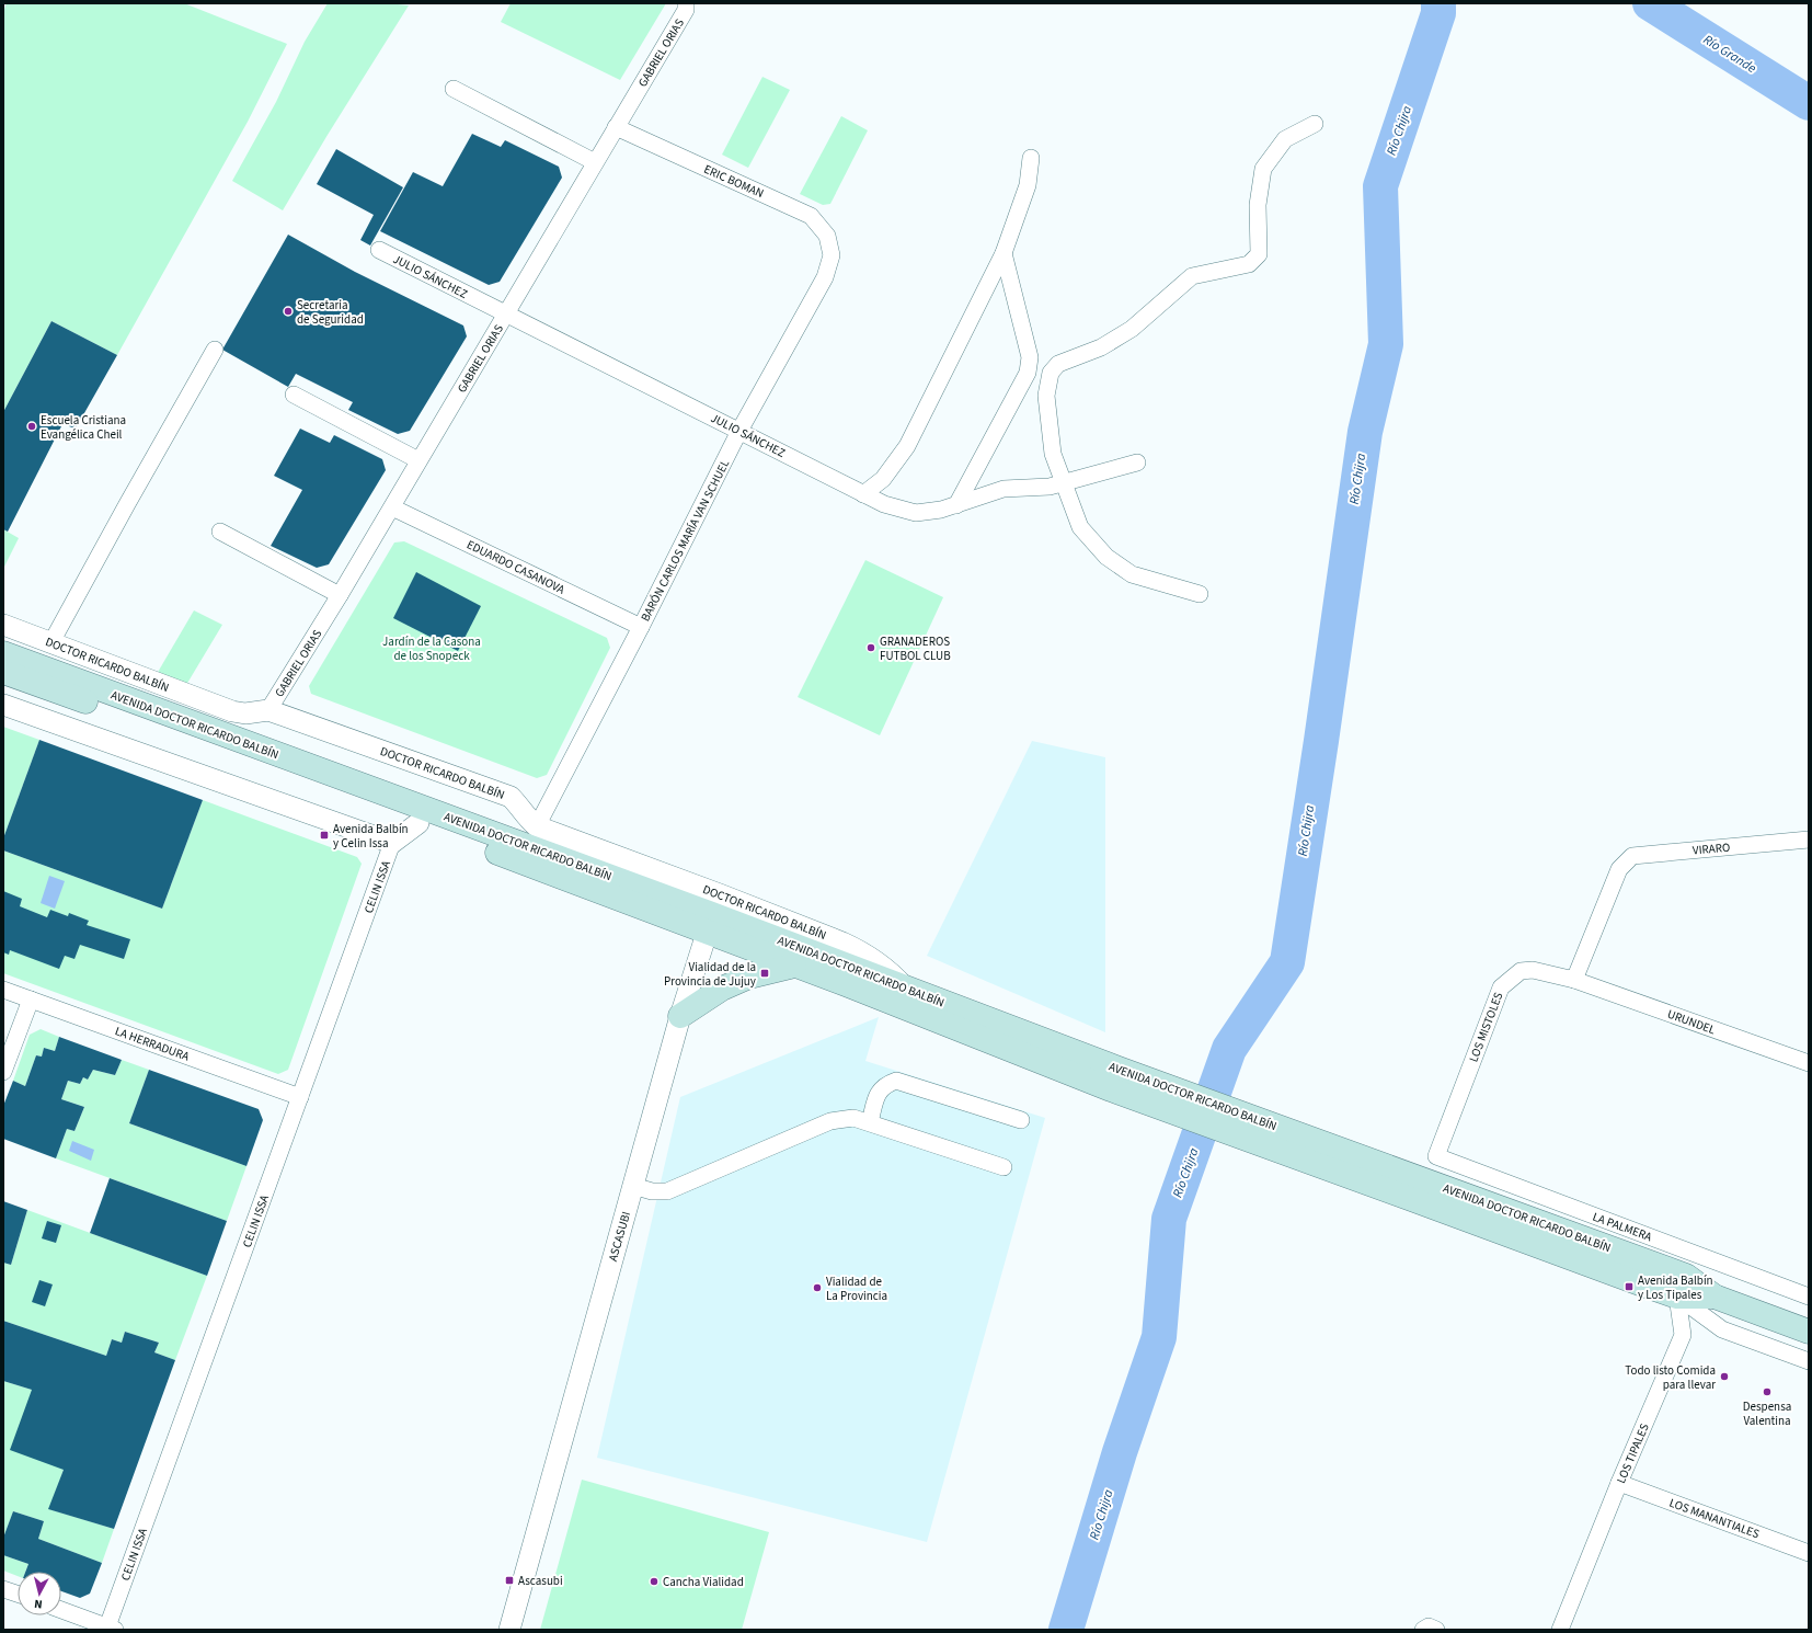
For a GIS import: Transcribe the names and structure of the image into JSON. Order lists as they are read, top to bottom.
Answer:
{
  "streets": {
    "main road": ["AVENIDA DOCTOR RICARDO BALBÍN"],
    "street": [
      "GABRIEL ORIAS",
      "ERIC BOMAN",
      "JULIO SÁNCHEZ",
      "BARÓN CARLOS MARÍA VAN SCHUEL",
      "EDUARDO CASANOVA",
      "DOCTOR RICARDO BALBÍN",
      "VIRARO",
      "CELIN ISSA",
      "URUNDEL",
      "LOS MISTOLES",
      "LA HERRADURA",
      "LA PALMERA",
      "ASCASUBI",
      "LOS TIPALES",
      "LOS MANANTIALES"
    ]
  },
  "crossings": [
    ["GABRIEL ORIAS", "ERIC BOMAN"],
    ["GABRIEL ORIAS", "JULIO SÁNCHEZ"],
    ["GABRIEL ORIAS", "EDUARDO CASANOVA"],
    ["GABRIEL ORIAS", "DOCTOR RICARDO BALBÍN"],
    ["ERIC BOMAN", "BARÓN CARLOS MARÍA VAN SCHUEL"],
    ["JULIO SÁNCHEZ", "BARÓN CARLOS MARÍA VAN SCHUEL"],
    ["BARÓN CARLOS MARÍA VAN SCHUEL", "EDUARDO CASANOVA"],
    ["BARÓN CARLOS MARÍA VAN SCHUEL", "DOCTOR RICARDO BALBÍN"],
    ["DOCTOR RICARDO BALBÍN", "AVENIDA DOCTOR RICARDO BALBÍN"],
    ["DOCTOR RICARDO BALBÍN", "ASCASUBI"],
    ["AVENIDA DOCTOR RICARDO BALBÍN", "ASCASUBI"],
    ["AVENIDA DOCTOR RICARDO BALBÍN", "LOS TIPALES"],
    ["VIRARO", "URUNDEL"],
    ["VIRARO", "LOS MISTOLES"],
    ["CELIN ISSA", "LA HERRADURA"],
    ["URUNDEL", "LOS MISTOLES"],
    ["LOS MISTOLES", "LA PALMERA"],
    ["LOS TIPALES", "LOS MANANTIALES"]
  ],
  "water": ["Río Grande", "Río Chijra"],
  "parks": ["Jardín de la Casona de los Snopeck"],
  "places": {
    "other": [
      "Secretaria de Seguridad",
      "Escuela Cristiana Evangélica Cheil",
      "GRANADEROS FUTBOL CLUB",
      "Vialidad de La Provincia",
      "Todo listo Comida para llevar",
      "Despensa Valentina",
      "Cancha Vialidad"
    ],
    "transit": [
      "Avenida Balbín y Celin Issa",
      "Vialidad de la Provincia de Jujuy",
      "Avenida Balbín y Los Tipales",
      "Ascasubi"
    ]
  },
  "north": "bottom"
}
